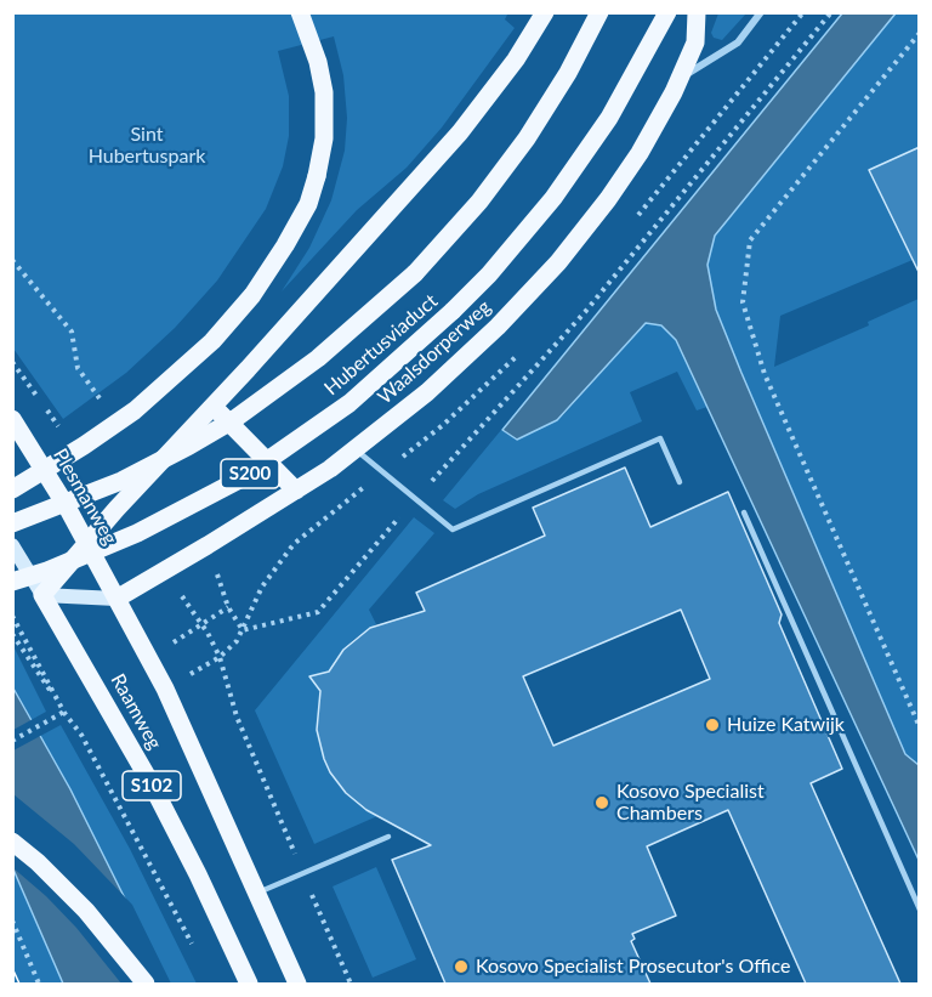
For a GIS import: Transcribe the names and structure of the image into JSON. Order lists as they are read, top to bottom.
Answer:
{
  "streets": {
    "main road": [
      "Hubertusviaduct",
      "Waalsdorperweg",
      "S200",
      "Plesmanweg",
      "Raamweg",
      "S102"
    ]
  },
  "crossings": [
    ["Waalsdorperweg", "Plesmanweg"],
    ["Waalsdorperweg", "Raamweg"],
    ["Plesmanweg", "Raamweg"]
  ],
  "parks": ["Sint Hubertuspark"],
  "places": ["Huize Katwijk", "Kosovo Specialist Chambers", "Kosovo Specialist Prosecutor's Office"]
}
